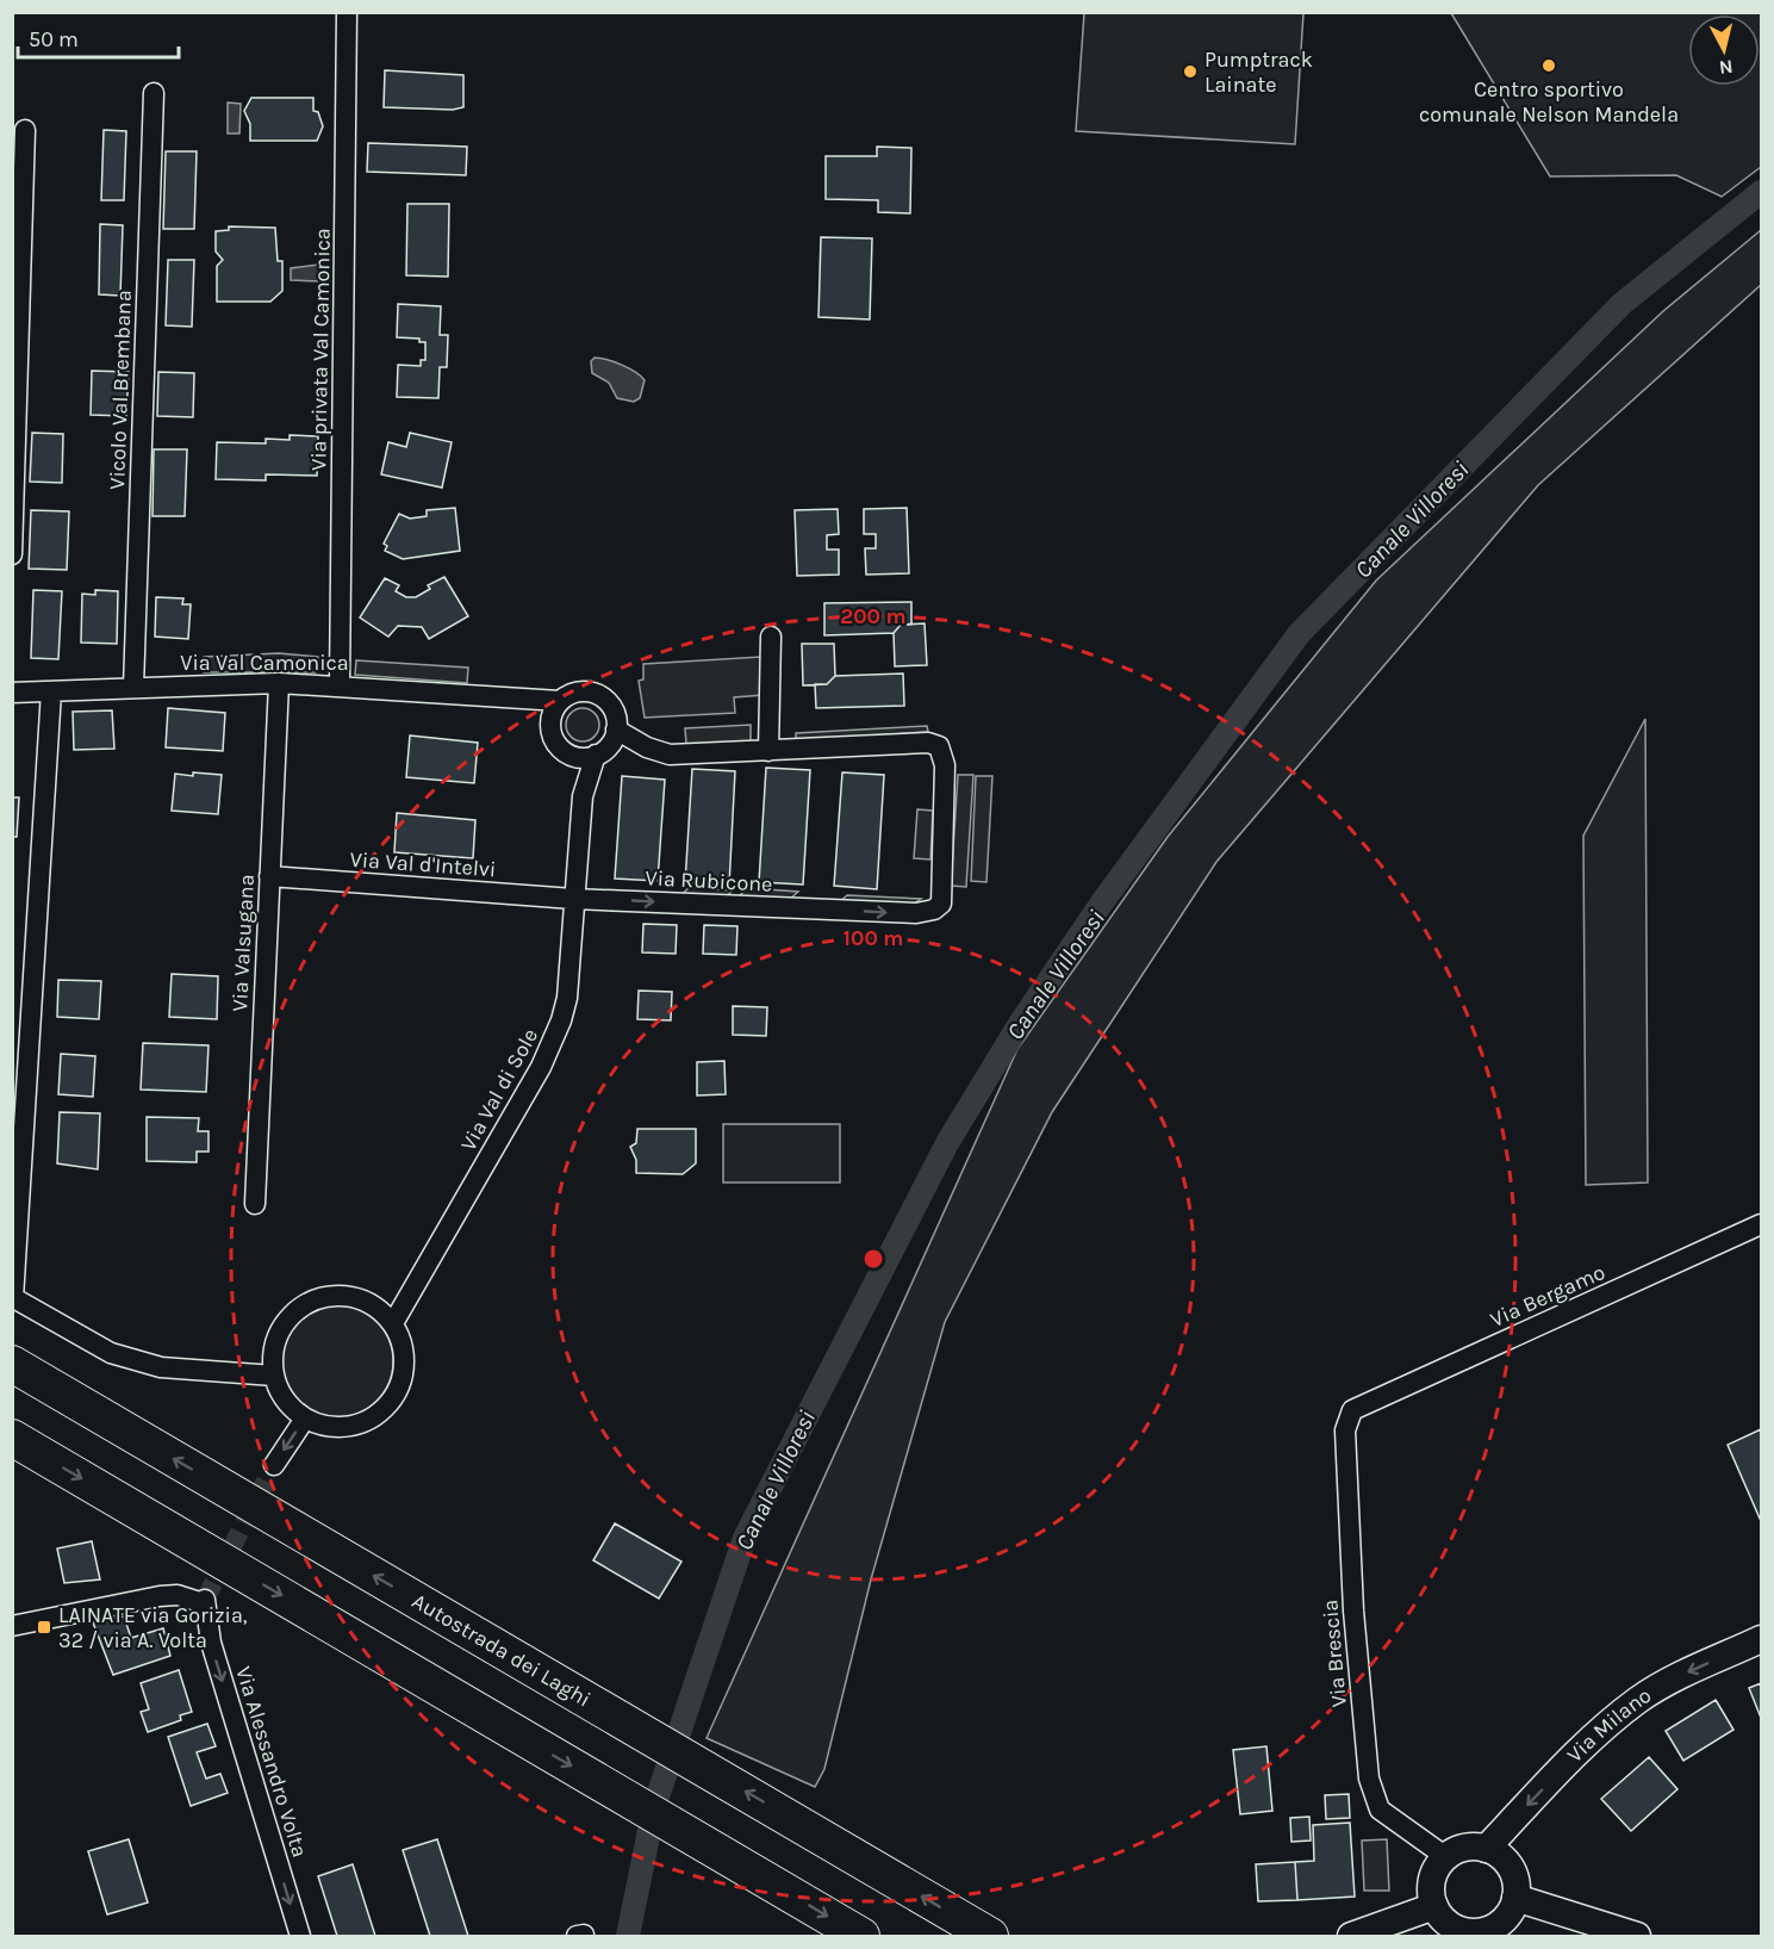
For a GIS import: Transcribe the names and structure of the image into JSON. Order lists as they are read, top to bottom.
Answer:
{
  "streets": {
    "highway": ["Autostrada dei Laghi"],
    "street": [
      "Via privata Val Camonica",
      "Vicolo Val Brembana",
      "Via Val Camonica",
      "Via Val d'Intelvi",
      "Via Rubicone",
      "Via Valsugana",
      "Via Val di Sole",
      "Via Bergamo",
      "Via Brescia",
      "Via Milano",
      "Via Alessandro Volta"
    ]
  },
  "crossings": [
    ["Via privata Val Camonica", "Via Val Camonica"],
    ["Vicolo Val Brembana", "Via Val Camonica"],
    ["Via Val Camonica", "Via Valsugana"],
    ["Via Val d'Intelvi", "Via Rubicone"],
    ["Via Val d'Intelvi", "Via Valsugana"],
    ["Via Val d'Intelvi", "Via Val di Sole"],
    ["Via Rubicone", "Via Val di Sole"],
    ["Via Bergamo", "Via Brescia"],
    ["Via Brescia", "Via Milano"]
  ],
  "one_way": ["Via Milano"],
  "water": ["Canale Villoresi"],
  "places": {
    "other": ["Centro sportivo comunale Nelson Mandela", "Pumptrack Lainate"],
    "transit": ["LAINATE via Gorizia, 32 / via A. Volta"]
  },
  "scale_bar": "50 m",
  "north": "bottom",
  "rings": ["200 m", "100 m"]
}
